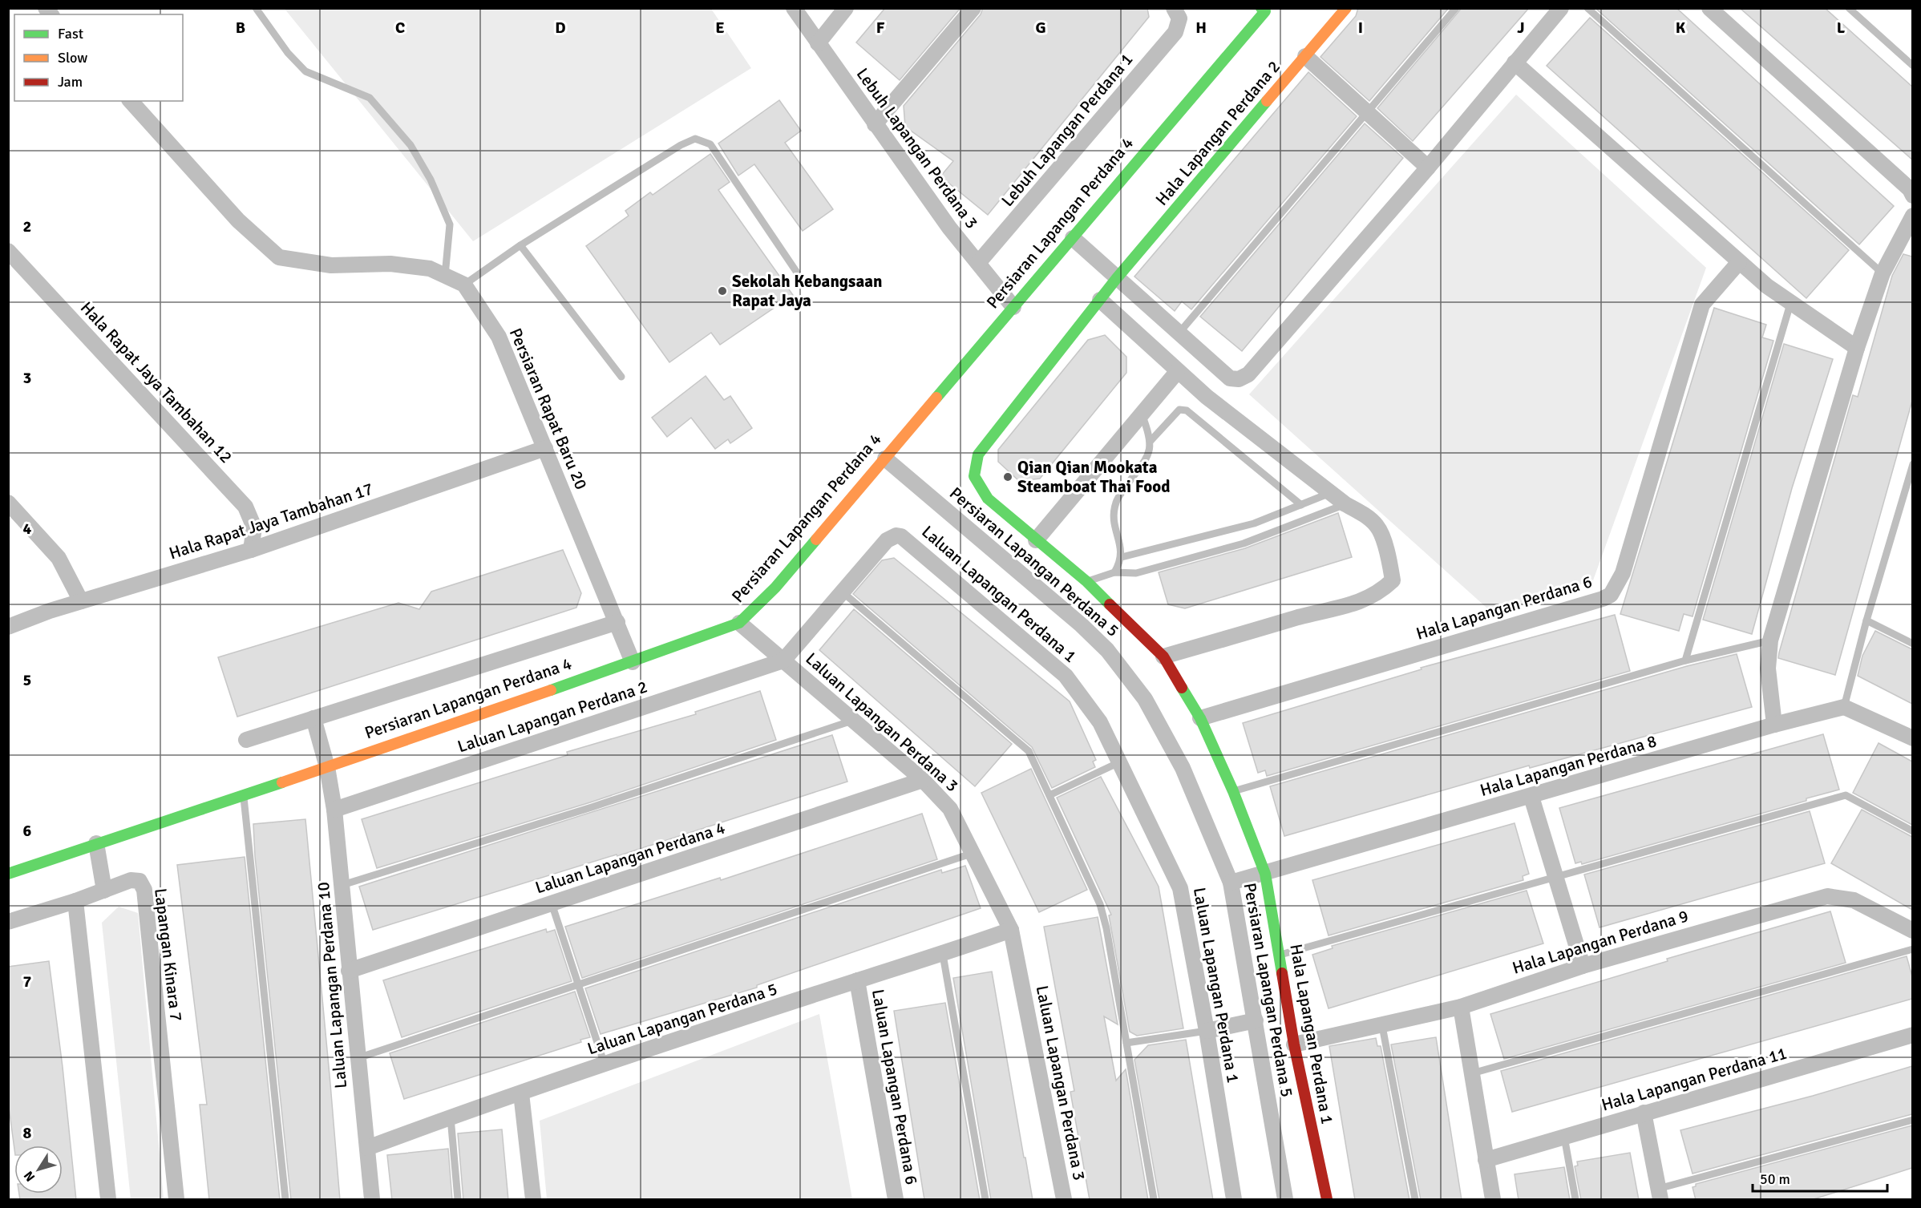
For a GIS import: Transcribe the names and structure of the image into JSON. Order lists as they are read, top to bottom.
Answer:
{
  "streets": {
    "street": [
      "Lebuh Lapangan Perdana 1",
      "Hala Lapangan Perdana 2",
      "Lebuh Lapangan Perdana 3",
      "Persiaran Lapangan Perdana 4",
      "Hala Rapat Jaya Tambahan 12",
      "Persiaran Rapat Baru 20",
      "Hala Rapat Jaya Tambahan 17",
      "Persiaran Lapangan Perdana 5",
      "Laluan Lapangan Perdana 1",
      "Hala Lapangan Perdana 6",
      "Laluan Lapangan Perdana 2",
      "Laluan Lapangan Perdana 3",
      "Hala Lapangan Perdana 8",
      "Laluan Lapangan Perdana 4",
      "Hala Lapangan Perdana 9",
      "Lapangan Kinara 7",
      "Laluan Lapangan Perdana 10",
      "Laluan Lapangan Perdana 5",
      "Hala Lapangan Perdana 1",
      "Hala Lapangan Perdana 11",
      "Laluan Lapangan Perdana 6"
    ]
  },
  "crossings": [
    ["Lebuh Lapangan Perdana 1", "Lebuh Lapangan Perdana 3"],
    ["Hala Lapangan Perdana 2", "Hala Lapangan Perdana 1"],
    ["Lebuh Lapangan Perdana 3", "Persiaran Lapangan Perdana 4"],
    ["Persiaran Lapangan Perdana 4", "Persiaran Rapat Baru 20"],
    ["Persiaran Lapangan Perdana 4", "Persiaran Lapangan Perdana 5"],
    ["Persiaran Lapangan Perdana 4", "Laluan Lapangan Perdana 3"],
    ["Persiaran Lapangan Perdana 4", "Laluan Lapangan Perdana 10"],
    ["Hala Rapat Jaya Tambahan 12", "Hala Rapat Jaya Tambahan 17"],
    ["Persiaran Rapat Baru 20", "Hala Rapat Jaya Tambahan 17"],
    ["Persiaran Lapangan Perdana 5", "Hala Lapangan Perdana 8"],
    ["Laluan Lapangan Perdana 1", "Laluan Lapangan Perdana 2"],
    ["Laluan Lapangan Perdana 1", "Laluan Lapangan Perdana 3"],
    ["Hala Lapangan Perdana 6", "Hala Lapangan Perdana 1"],
    ["Laluan Lapangan Perdana 2", "Laluan Lapangan Perdana 3"],
    ["Laluan Lapangan Perdana 2", "Laluan Lapangan Perdana 10"],
    ["Laluan Lapangan Perdana 3", "Laluan Lapangan Perdana 4"],
    ["Laluan Lapangan Perdana 3", "Laluan Lapangan Perdana 5"],
    ["Hala Lapangan Perdana 8", "Hala Lapangan Perdana 1"],
    ["Laluan Lapangan Perdana 4", "Laluan Lapangan Perdana 10"],
    ["Hala Lapangan Perdana 9", "Hala Lapangan Perdana 1"],
    ["Laluan Lapangan Perdana 10", "Laluan Lapangan Perdana 5"],
    ["Laluan Lapangan Perdana 5", "Laluan Lapangan Perdana 6"]
  ],
  "places": ["Sekolah Kebangsaan Rapat Jaya", "Qian Qian Mookata Steamboat Thai Food"],
  "legend": ["Fast", "Slow", "Jam"],
  "scale_bar": "50 m",
  "north": "bottom left",
  "grid": {
    "columns": [
      "B",
      "C",
      "D",
      "E",
      "F",
      "G",
      "H",
      "I",
      "J",
      "K",
      "L"
    ],
    "rows": [
      "2",
      "3",
      "4",
      "5",
      "6",
      "7",
      "8"
    ]
  }
}
